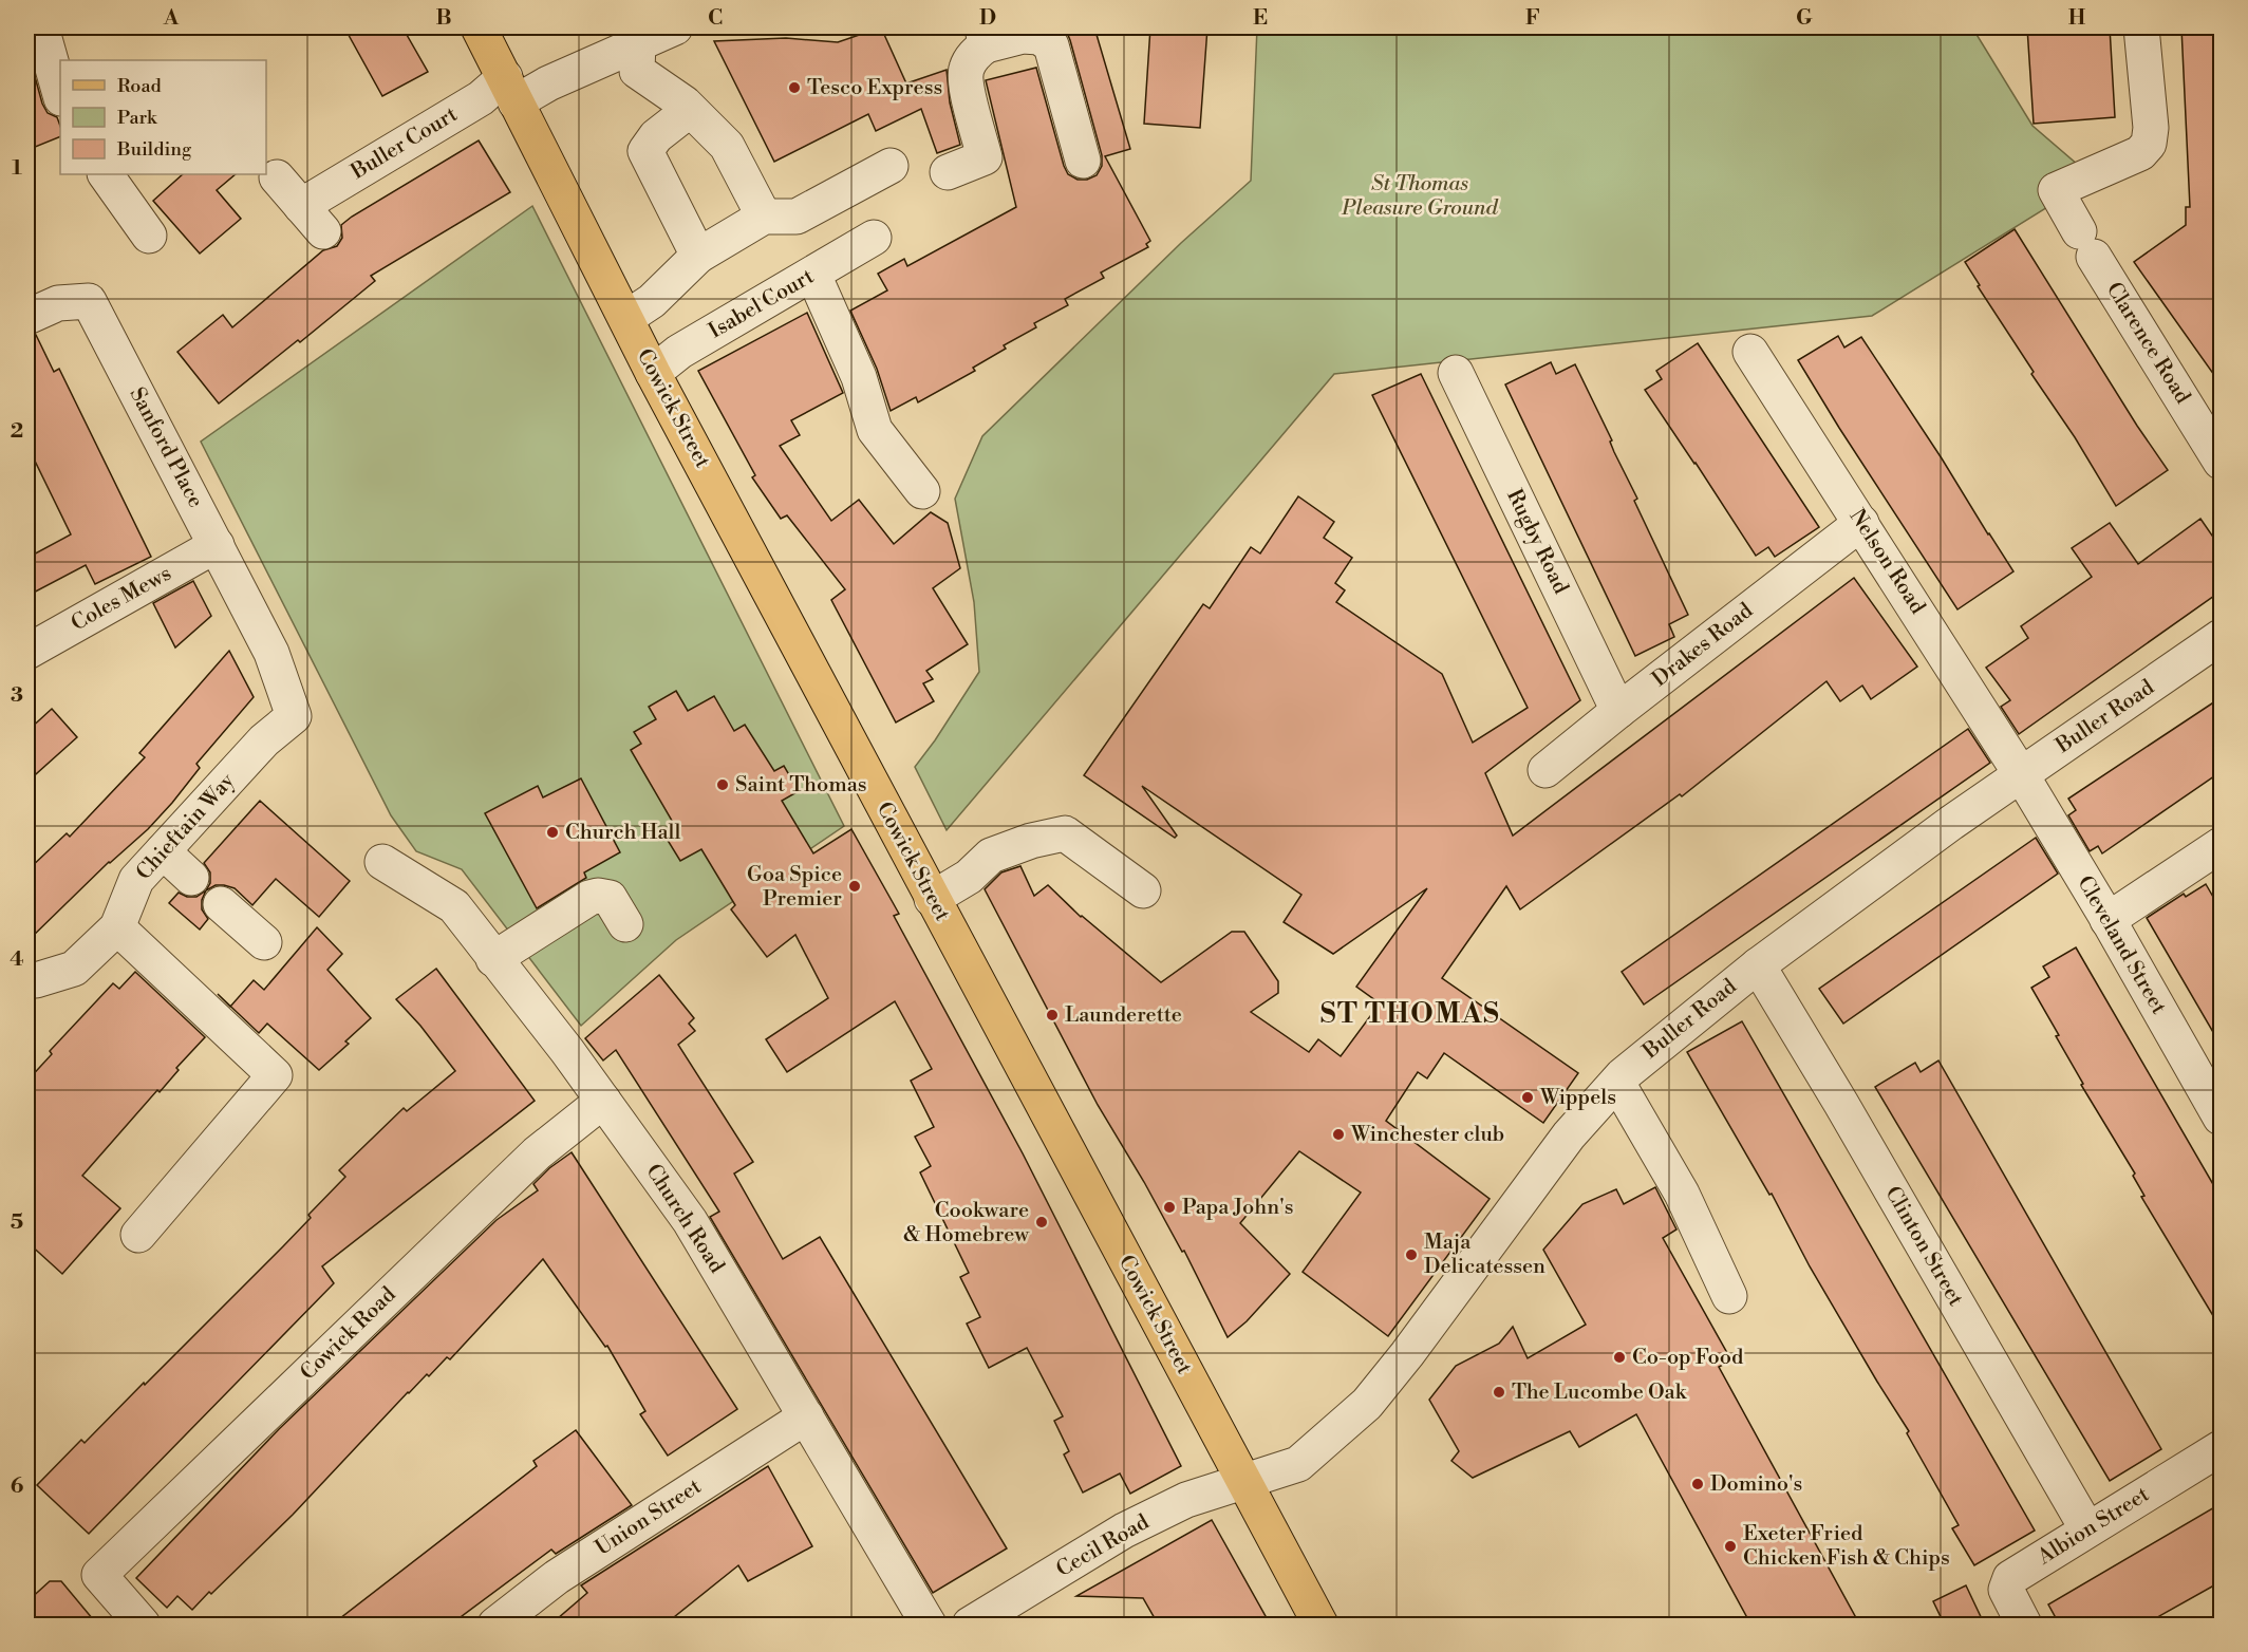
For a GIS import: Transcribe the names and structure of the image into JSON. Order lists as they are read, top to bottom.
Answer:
{
  "streets": {
    "main road": ["Cowick Street"],
    "street": [
      "Buller Court",
      "Isabel Court",
      "Clarence Road",
      "Sanford Place",
      "Rugby Road",
      "Nelson Road",
      "Coles Mews",
      "Drakes Road",
      "Buller Road",
      "Chieftain Way",
      "Cleveland Street",
      "Church Road",
      "Clinton Street",
      "Cowick Road",
      "Union Street",
      "Albion Street",
      "Cecil Road"
    ]
  },
  "crossings": [
    ["Buller Court", "Cowick Street"],
    ["Isabel Court", "Cowick Street"],
    ["Cowick Street", "Buller Road"],
    ["Cowick Street", "Cecil Road"],
    ["Sanford Place", "Coles Mews"],
    ["Sanford Place", "Chieftain Way"],
    ["Rugby Road", "Drakes Road"],
    ["Nelson Road", "Drakes Road"],
    ["Nelson Road", "Buller Road"],
    ["Nelson Road", "Cleveland Street"],
    ["Buller Road", "Cleveland Street"],
    ["Buller Road", "Clinton Street"],
    ["Buller Road", "Cecil Road"],
    ["Church Road", "Cowick Road"],
    ["Church Road", "Union Street"],
    ["Clinton Street", "Albion Street"]
  ],
  "districts": ["ST THOMAS"],
  "parks": ["St Thomas Pleasure Ground"],
  "places": [
    "Tesco Express",
    "Saint Thomas",
    "Church Hall",
    "Goa Spice Premier",
    "Launderette",
    "Wippels",
    "Winchester club",
    "Papa John's",
    "Cookware & Homebrew",
    "Maja Delicatessen",
    "Co-op Food",
    "The Lucombe Oak",
    "Domino's",
    "Exeter Fried Chicken Fish & Chips"
  ],
  "legend": ["Road", "Park", "Building"],
  "grid": {
    "columns": [
      "A",
      "B",
      "C",
      "D",
      "E",
      "F",
      "G",
      "H"
    ],
    "rows": [
      "1",
      "2",
      "3",
      "4",
      "5",
      "6"
    ]
  }
}
